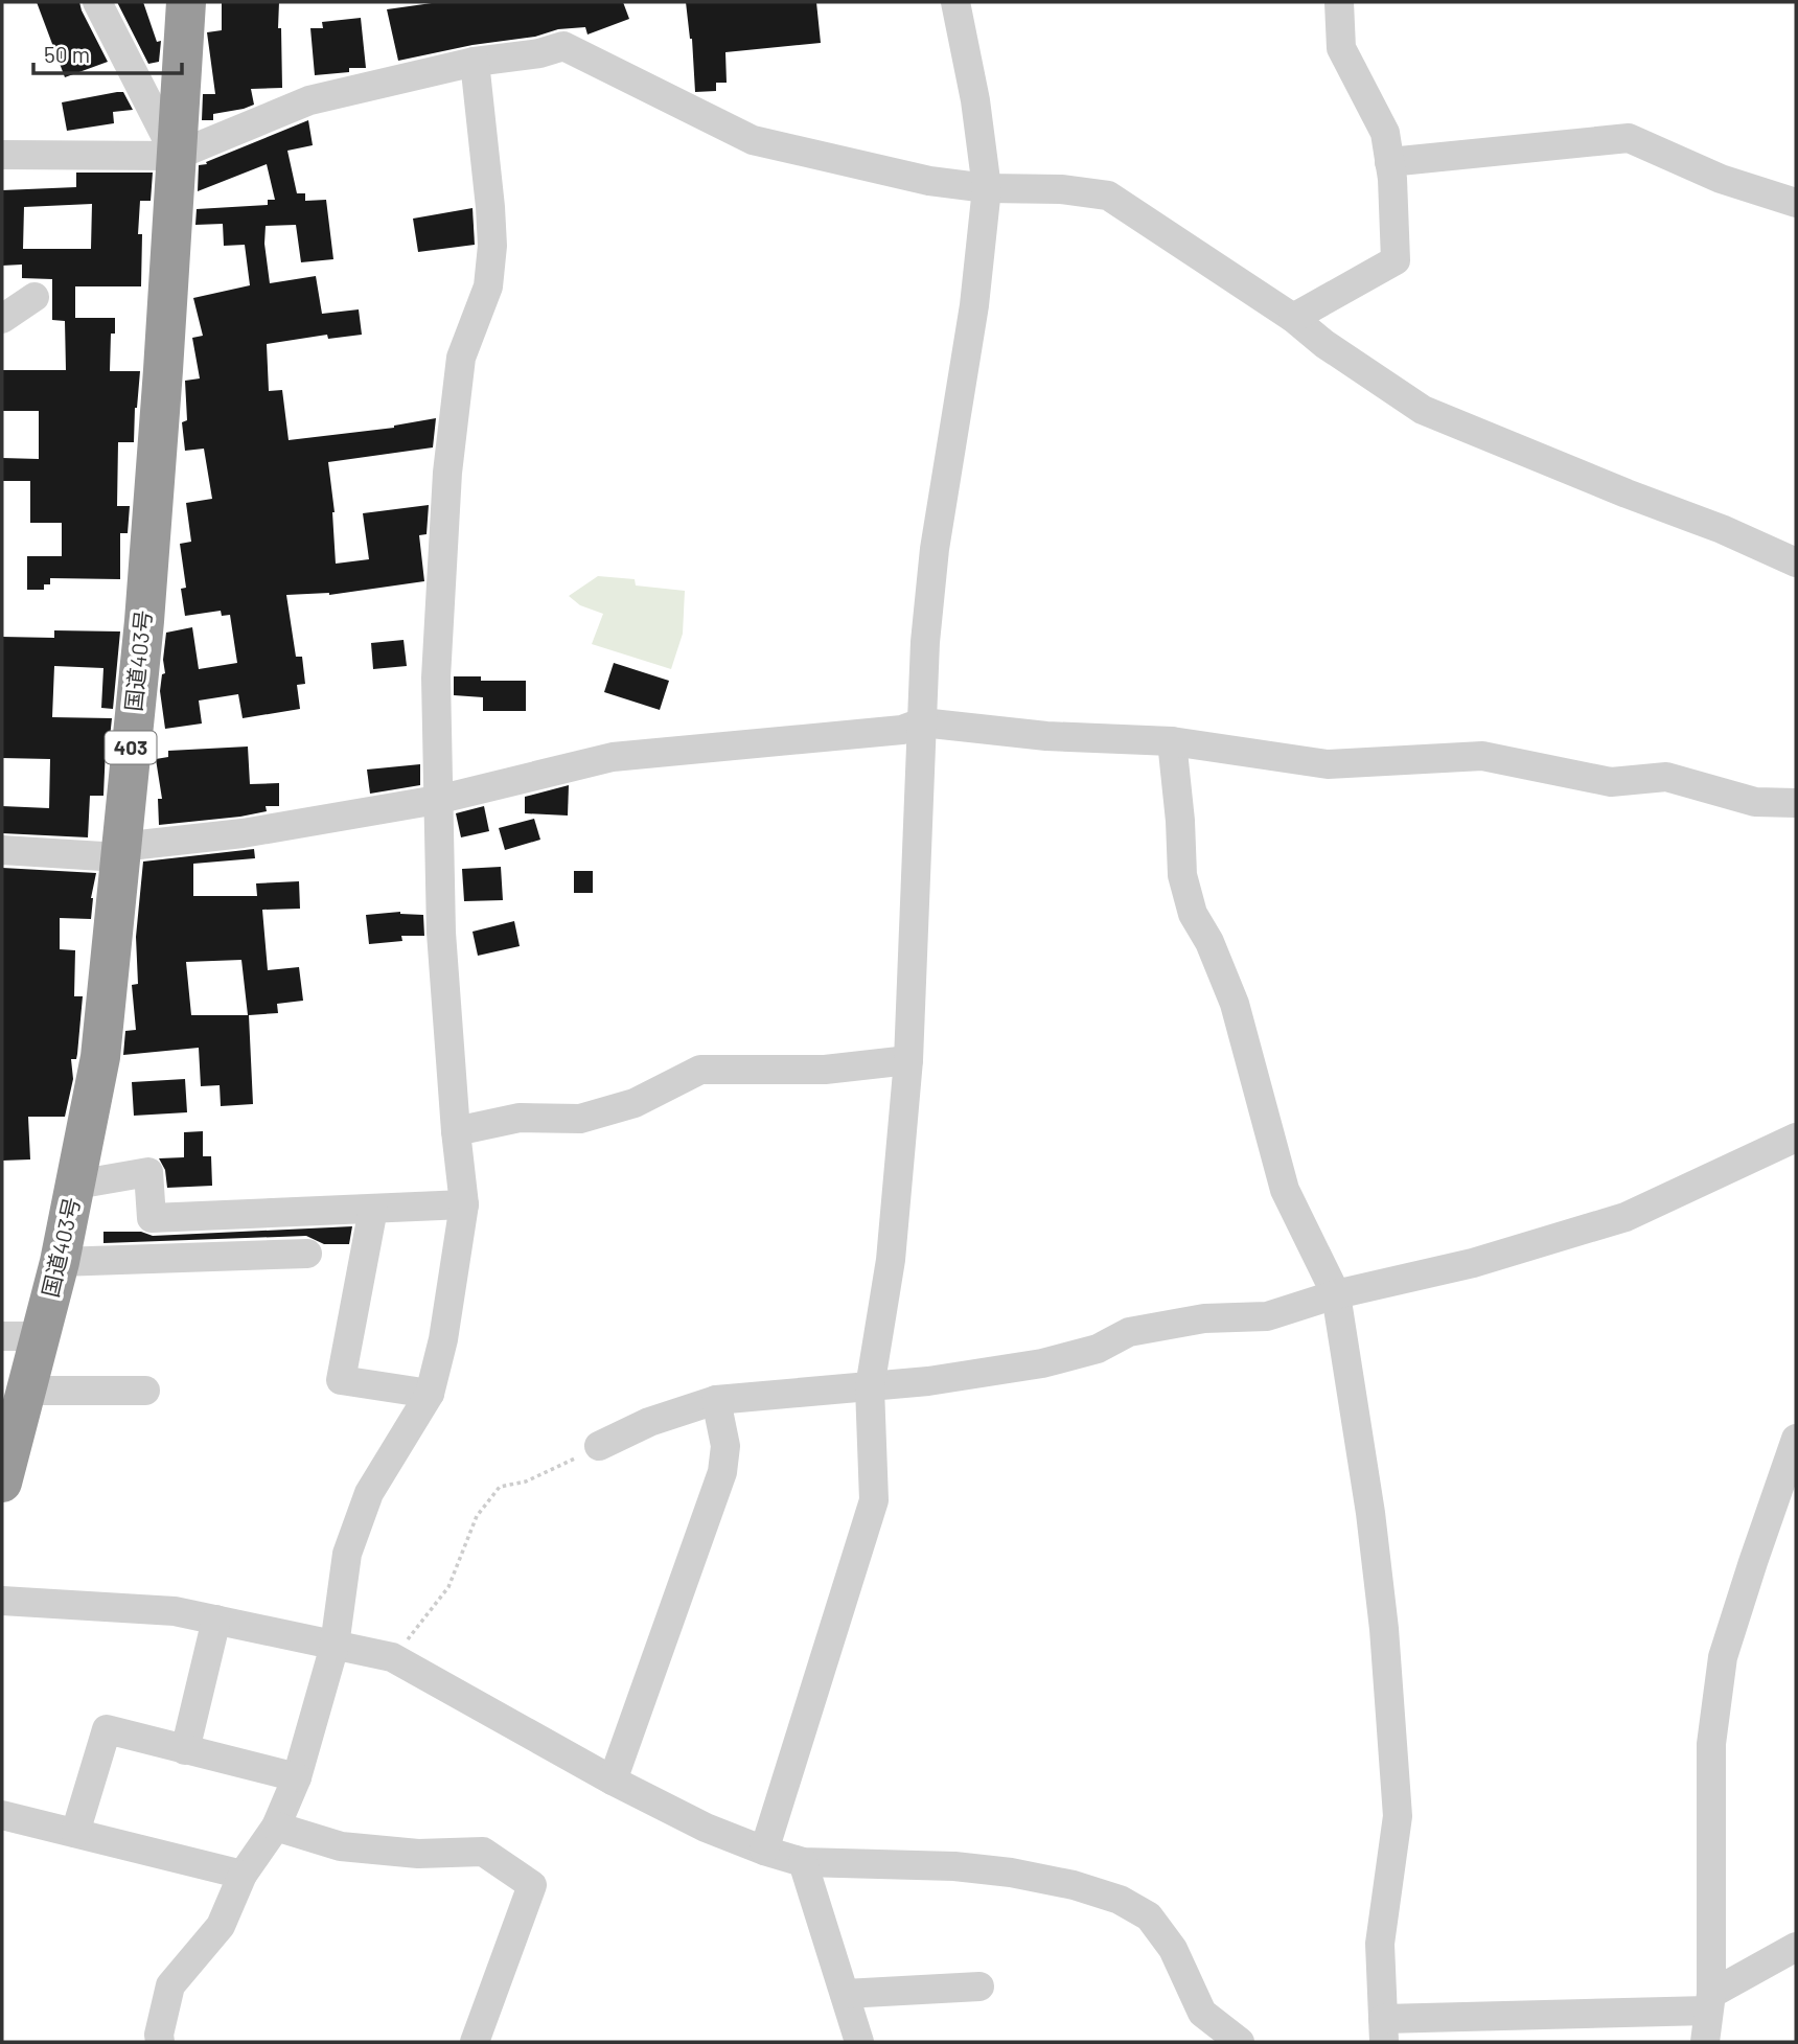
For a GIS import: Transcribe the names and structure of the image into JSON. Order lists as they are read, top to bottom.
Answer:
{
  "streets": {
    "highway": ["国道403号", "403"]
  },
  "scale_bar": "50 m"
}
